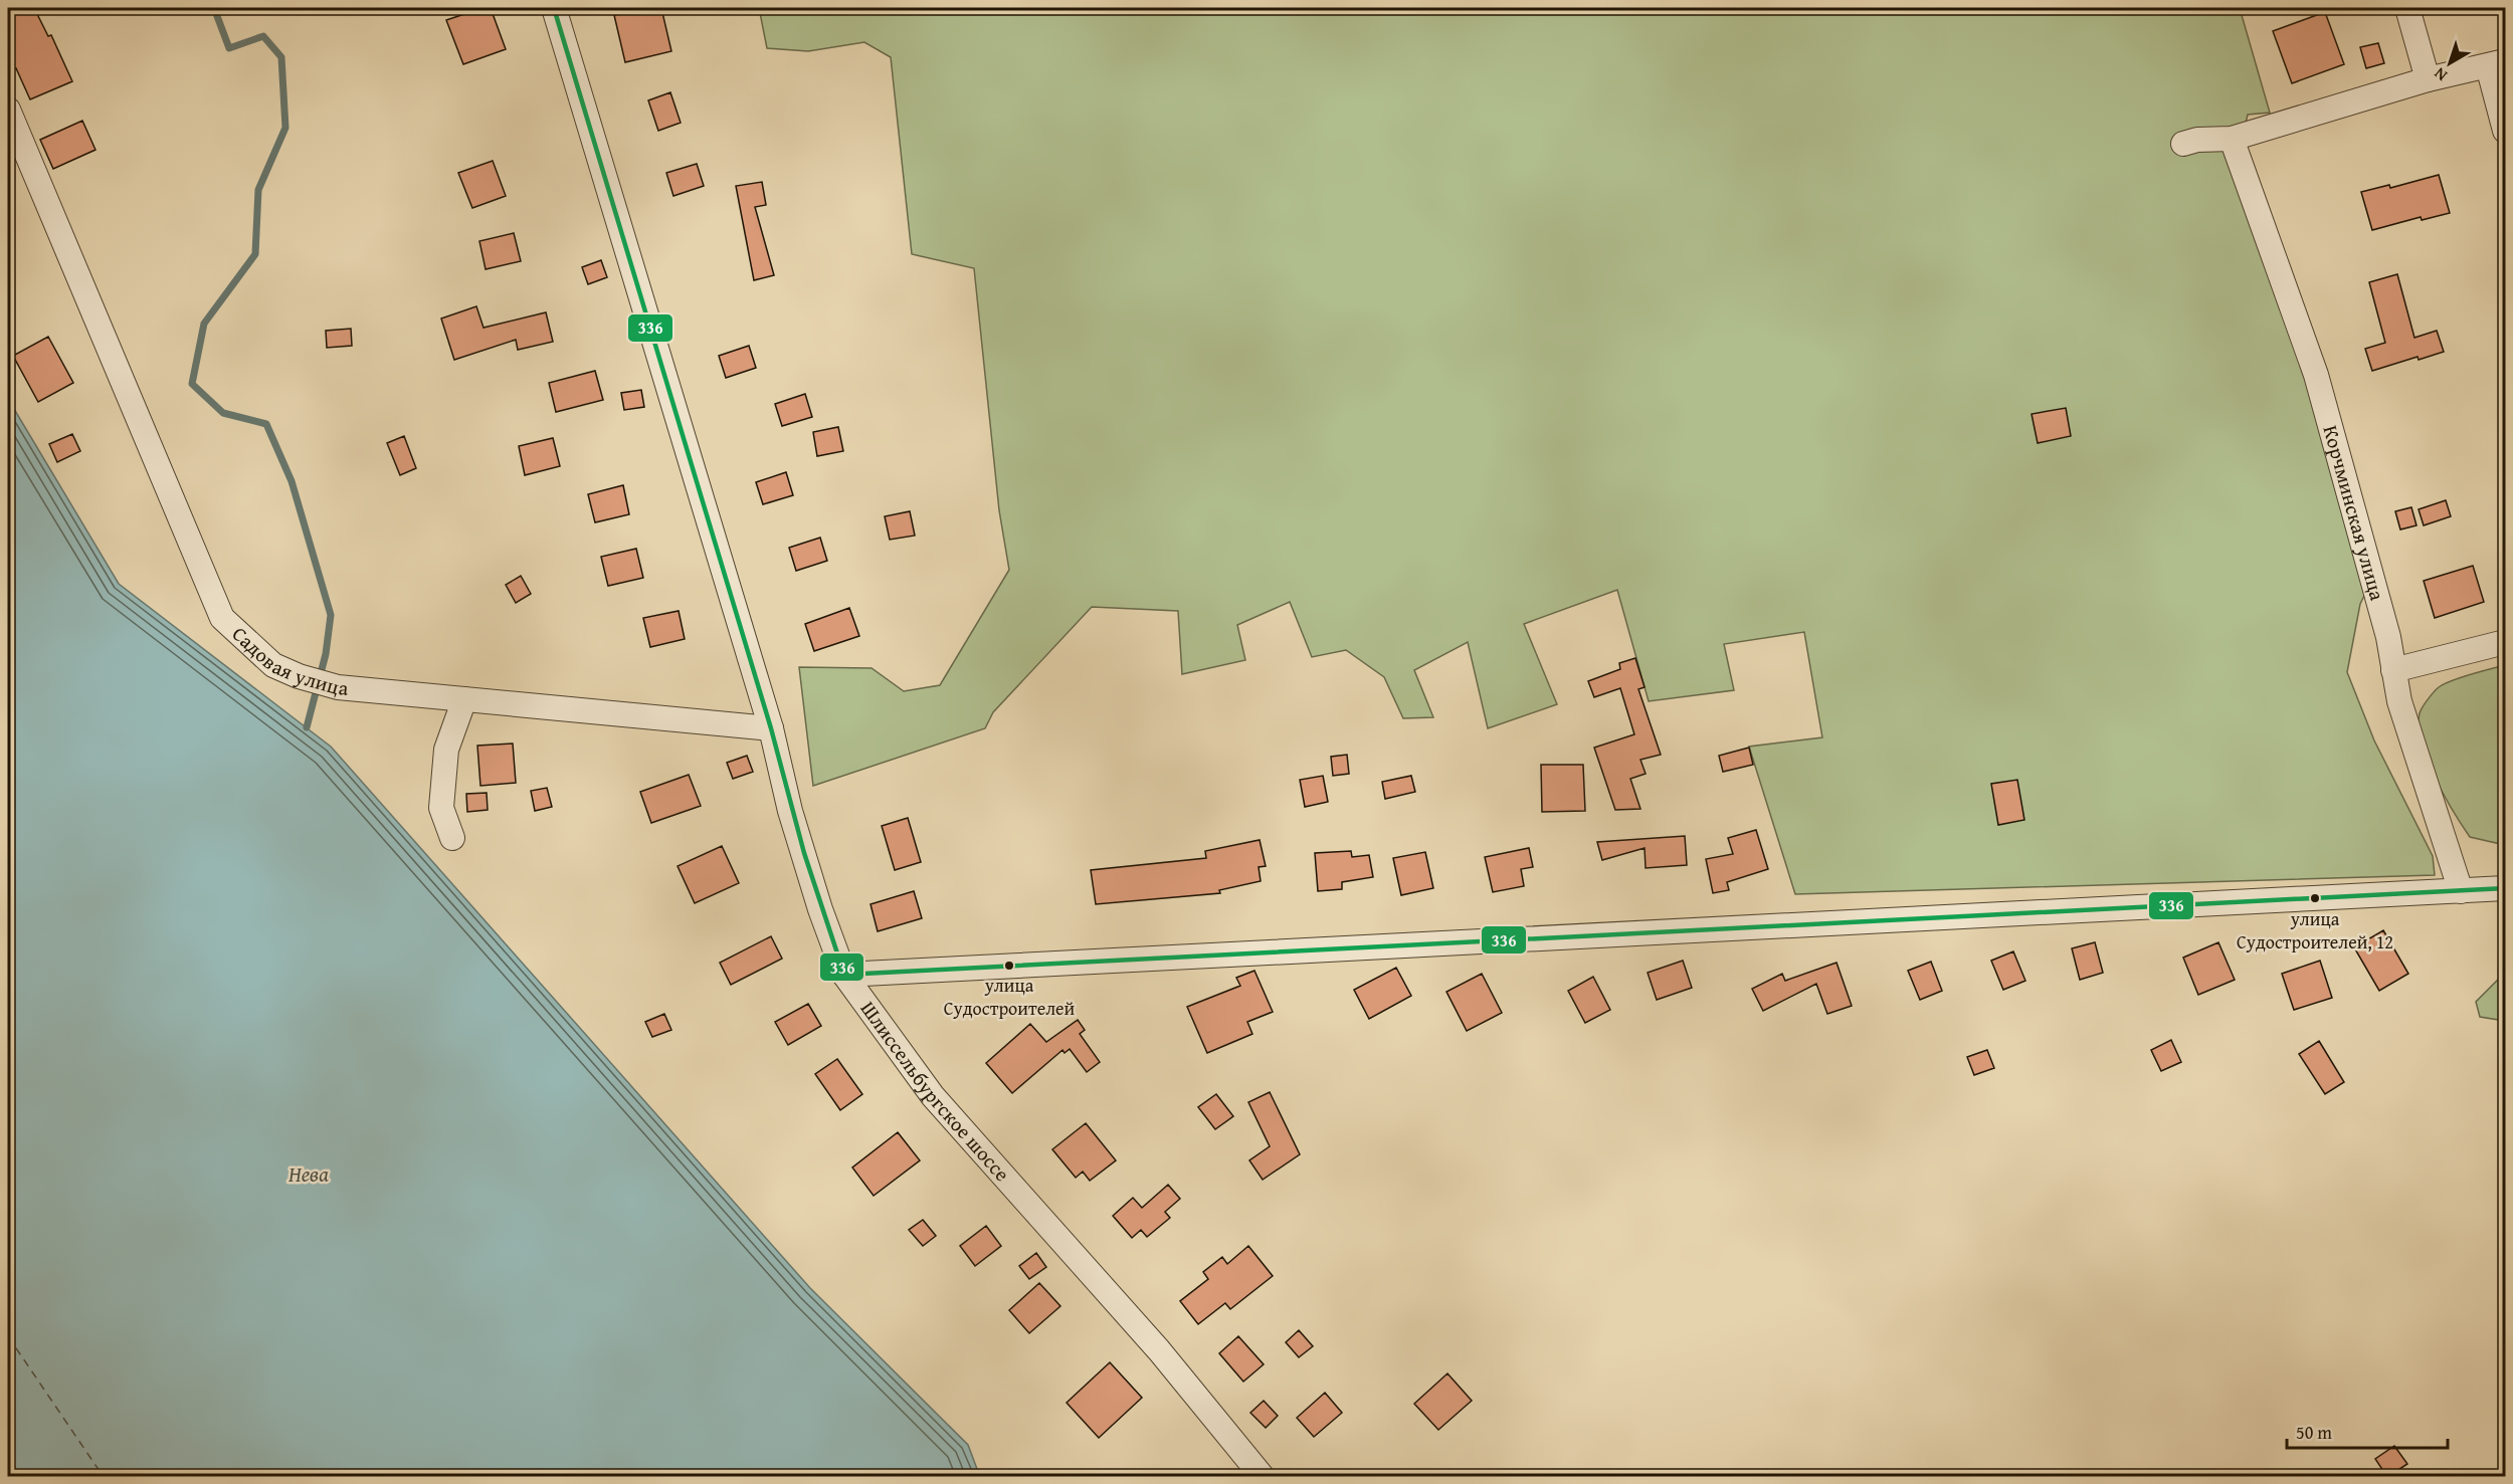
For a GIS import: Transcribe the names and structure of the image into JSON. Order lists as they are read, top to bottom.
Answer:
{
  "streets": {
    "street": ["Корчминская улица", "Садовая улица", "Шлиссельбургское шоссе"]
  },
  "crossings": [
    ["Садовая улица", "Шлиссельбургское шоссе"]
  ],
  "water": ["Нева"],
  "places": ["улица Судостроителей, 12", "улица Судостроителей"],
  "lines": ["transit line 336"],
  "scale_bar": "50 m",
  "north": "bottom left"
}
